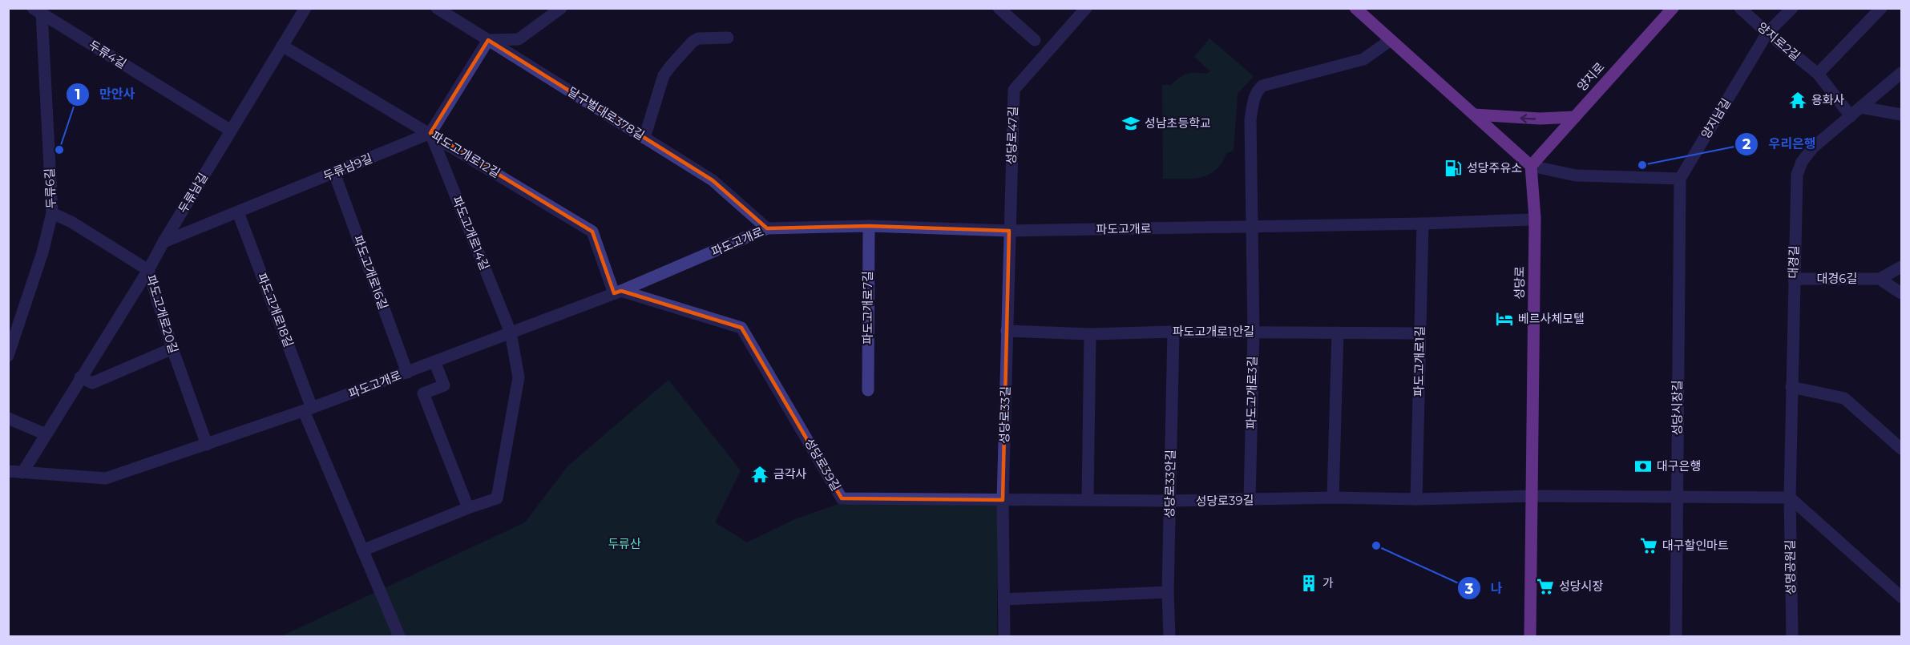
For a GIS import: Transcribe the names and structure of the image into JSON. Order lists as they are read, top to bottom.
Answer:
{
  "streets": {
    "main road": ["양지로", "성당로"],
    "street": [
      "양지로2길",
      "두류4길",
      "달구벌대로378길",
      "양지남길",
      "성당로47길",
      "파도고개로12길",
      "두류남9길",
      "두류6길",
      "두류남길",
      "파도고개로",
      "파도고개로14길",
      "대경길",
      "파도고개로16길",
      "대경6길",
      "파도고개로7길",
      "파도고개로18길",
      "파도고개로20길",
      "파도고개로1안길",
      "파도고개로1길",
      "파도고개로3길",
      "성당시장길",
      "성당로33길",
      "성당로39길",
      "성당로33안길",
      "성명공원길"
    ]
  },
  "crossings": [
    ["양지로2길", "양지남길"],
    ["양지로2길", "대경길"],
    ["두류4길", "두류6길"],
    ["두류4길", "두류남길"],
    ["양지로", "성당로"],
    ["달구벌대로378길", "파도고개로"],
    ["양지남길", "성당시장길"],
    ["성당로47길", "파도고개로"],
    ["성당로47길", "성당로33길"],
    ["파도고개로12길", "두류남9길"],
    ["파도고개로12길", "두류남길"],
    ["파도고개로12길", "파도고개로"],
    ["파도고개로12길", "파도고개로14길"],
    ["파도고개로12길", "성당로39길"],
    ["두류남9길", "두류남길"],
    ["두류남9길", "파도고개로14길"],
    ["두류남9길", "파도고개로16길"],
    ["두류남9길", "파도고개로18길"],
    ["두류6길", "파도고개로20길"],
    ["두류남길", "파도고개로"],
    ["두류남길", "파도고개로20길"],
    ["파도고개로", "파도고개로14길"],
    ["파도고개로", "파도고개로16길"],
    ["파도고개로", "성당로"],
    ["파도고개로", "파도고개로7길"],
    ["파도고개로", "파도고개로18길"],
    ["파도고개로", "파도고개로20길"],
    ["파도고개로", "파도고개로1길"],
    ["파도고개로", "파도고개로3길"],
    ["파도고개로", "성당로33길"],
    ["파도고개로", "성당로39길"],
    ["대경길", "대경6길"],
    ["대경길", "성명공원길"],
    ["성당로", "성당로39길"],
    ["파도고개로1안길", "파도고개로1길"],
    ["파도고개로1안길", "파도고개로3길"],
    ["파도고개로1안길", "성당로33길"],
    ["파도고개로1안길", "성당로33안길"],
    ["파도고개로1길", "성당로39길"],
    ["파도고개로3길", "성당로39길"],
    ["성당로33길", "성당로39길"],
    ["성당로39길", "성당로33안길"]
  ],
  "parks": ["두류산"],
  "places": {
    "temple": ["용화사", "금각사"],
    "school or university": ["성남초등학교"],
    "other": ["만안사", "우리은행", "나"],
    "fuel station": ["성당주유소"],
    "hotel": ["베르사체모텔"],
    "bank": ["대구은행"],
    "supermarket": ["대구할인마트", "성당시장"],
    "building": ["가"]
  }
}
